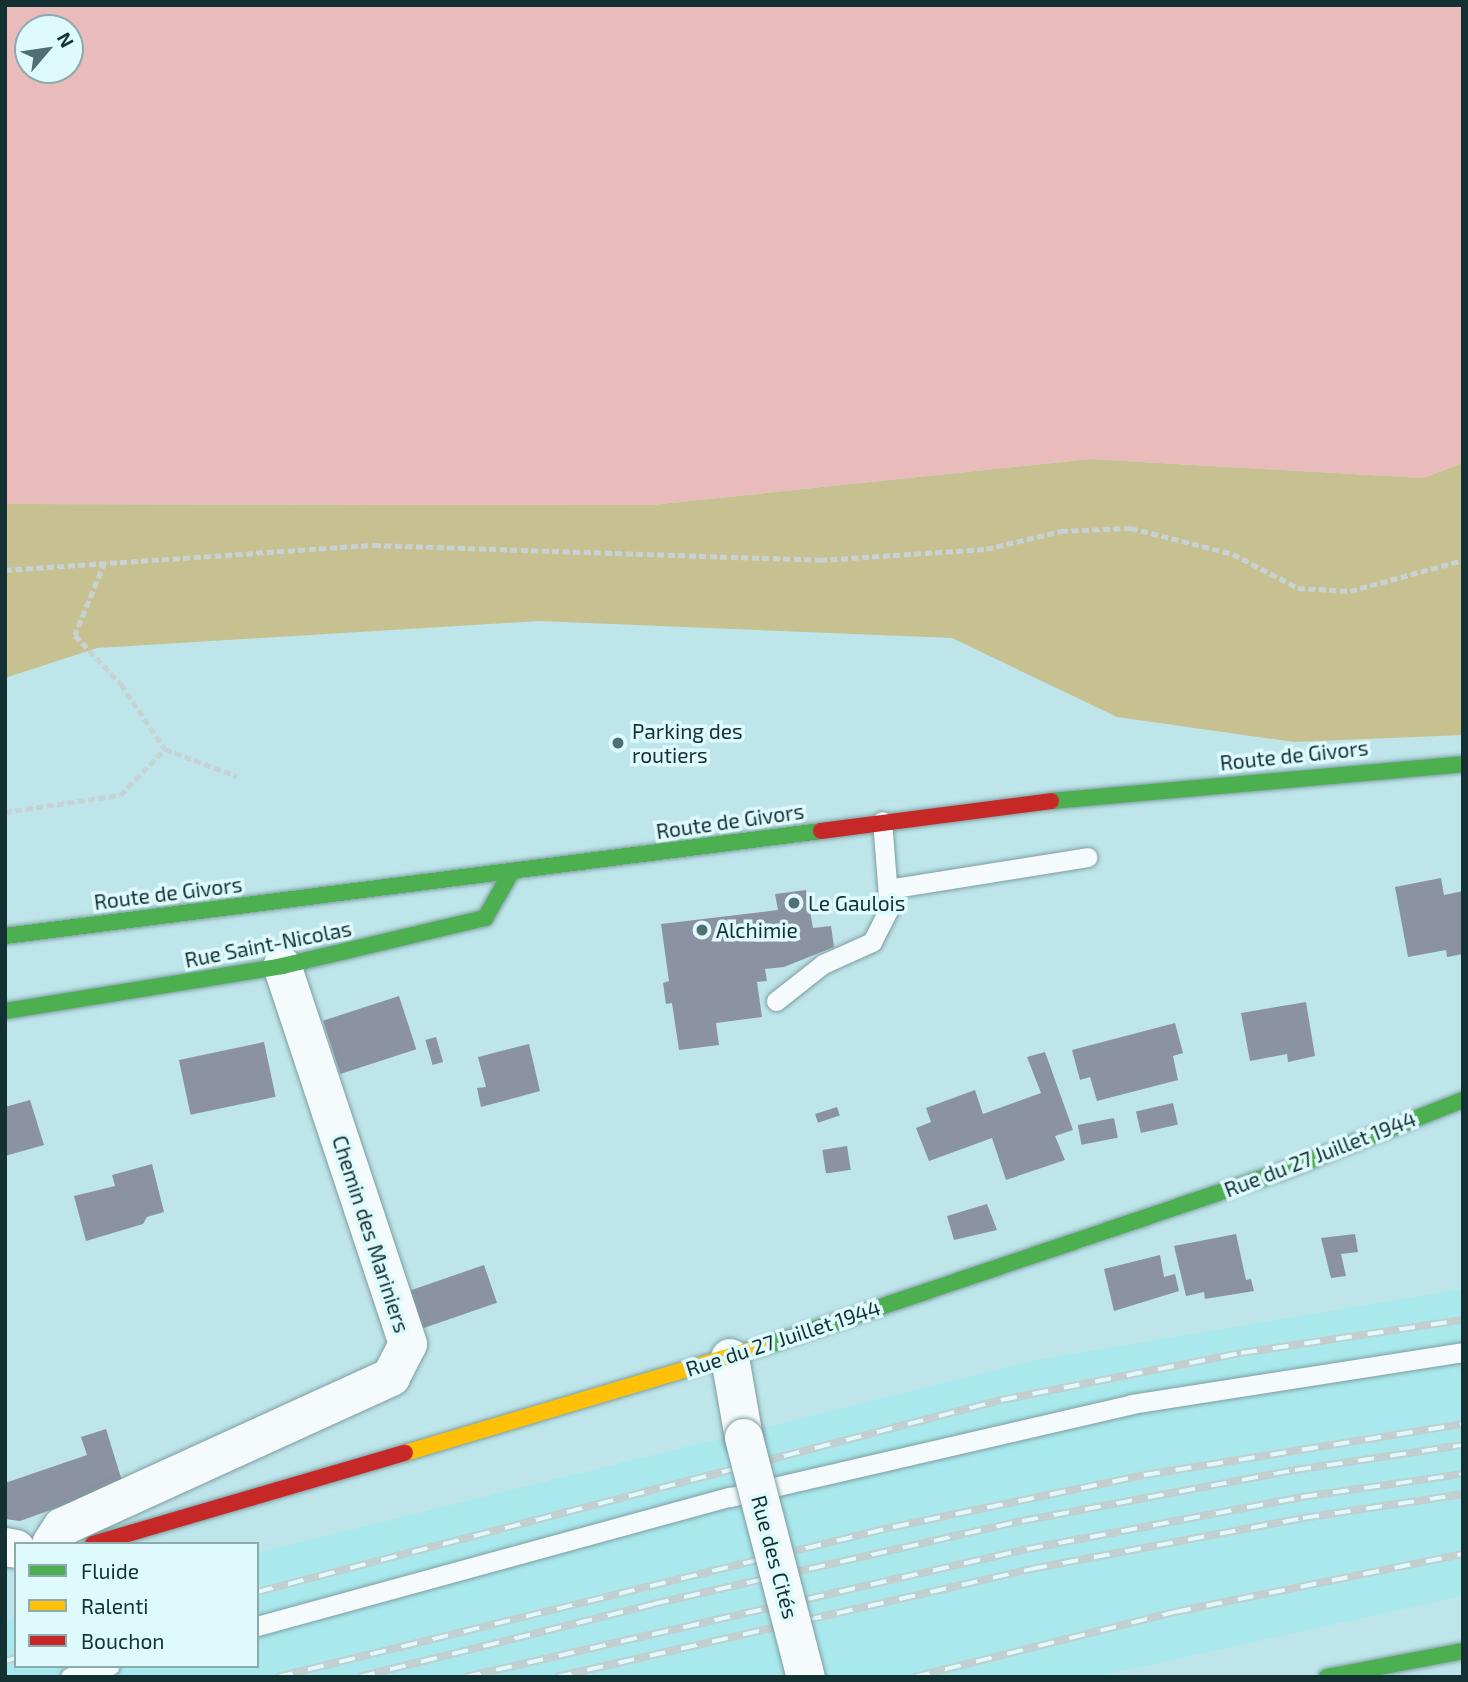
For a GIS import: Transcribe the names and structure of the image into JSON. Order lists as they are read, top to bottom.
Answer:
{
  "streets": {
    "street": [
      "Route de Givors",
      "Rue Saint-Nicolas",
      "Rue du 27 Juillet 1944",
      "Chemin des Mariniers",
      "Rue des Cités"
    ]
  },
  "crossings": [
    ["Route de Givors", "Rue Saint-Nicolas"],
    ["Rue Saint-Nicolas", "Chemin des Mariniers"],
    ["Rue du 27 Juillet 1944", "Rue des Cités"]
  ],
  "places": ["Parking des routiers", "Le Gaulois", "Alchimie"],
  "legend": ["Fluide", "Ralenti", "Bouchon"],
  "north": "top right"
}
